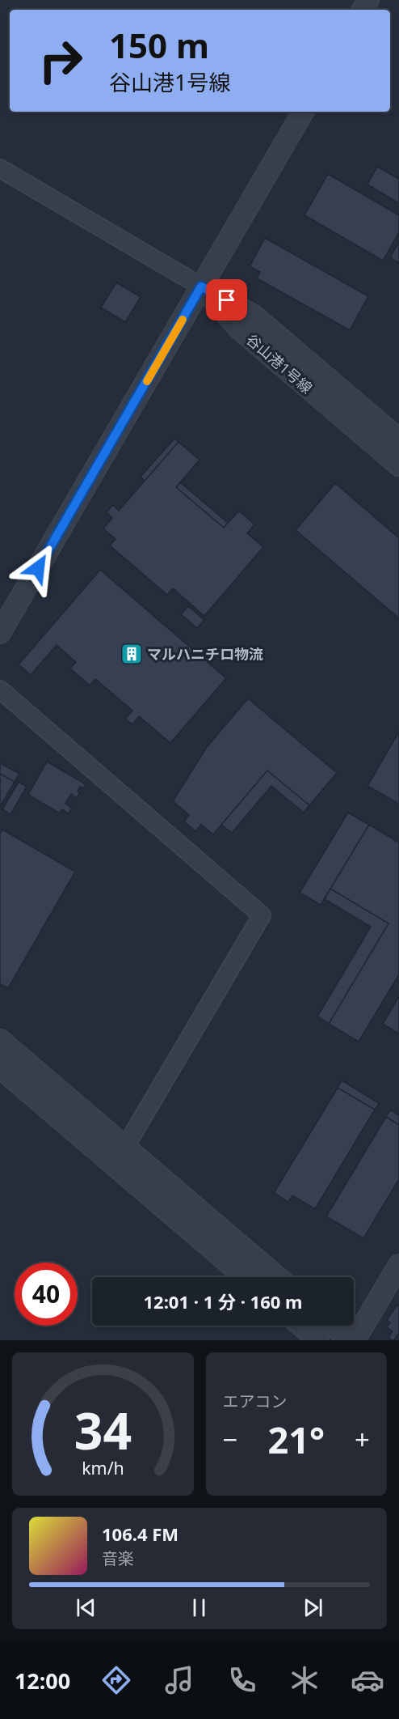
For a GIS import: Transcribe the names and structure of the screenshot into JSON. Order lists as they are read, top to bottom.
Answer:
{
  "streets": {
    "street": ["谷山港1号線"]
  },
  "places": {
    "building": ["マルハニチロ物流"]
  },
  "page": {
    "turn": ["150 m", "谷山港1号線"],
    "limit": "40",
    "trip": "12:01 · 1 分 · 160 m",
    "tile": "エアコン",
    "heat": ["−", "21°", "+"],
    "song": ["106.4 FM", "音楽"],
    "tabs": "12:00",
    "gauge": ["34", "km/h"]
  }
}
